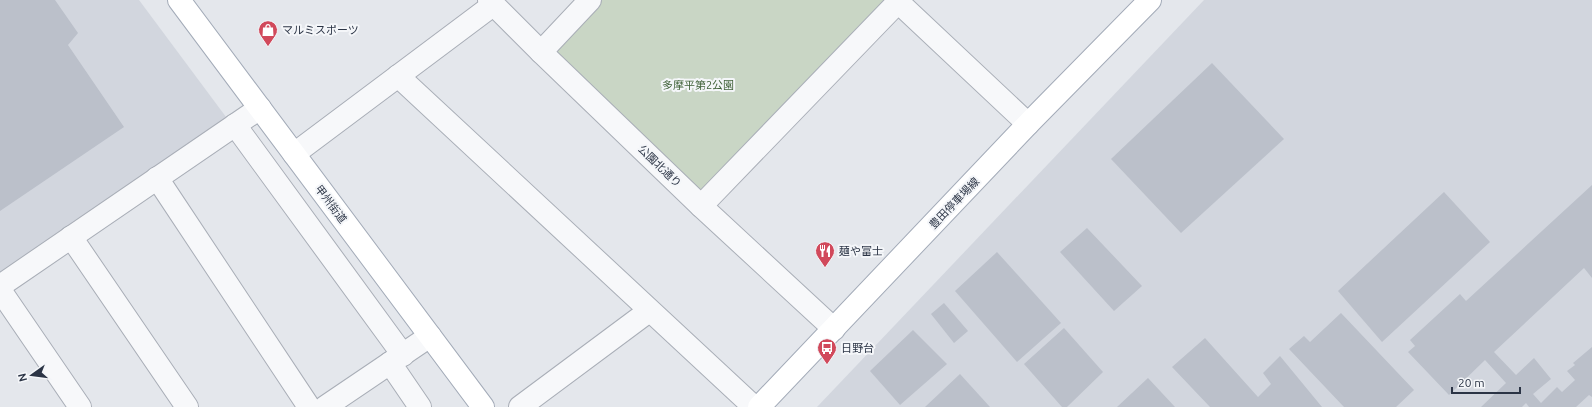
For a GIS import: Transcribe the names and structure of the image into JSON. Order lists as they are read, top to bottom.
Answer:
{
  "streets": {
    "main road": ["豊田停車場線", "甲州街道"],
    "street": ["公園北通り"]
  },
  "crossings": [
    ["公園北通り", "豊田停車場線"]
  ],
  "parks": ["多摩平第2公園"],
  "places": {
    "shop": ["マルミスポーツ"],
    "restaurant": ["麺や富士"],
    "bus stop": ["日野台"]
  },
  "scale_bar": "20 m",
  "north": "left"
}
